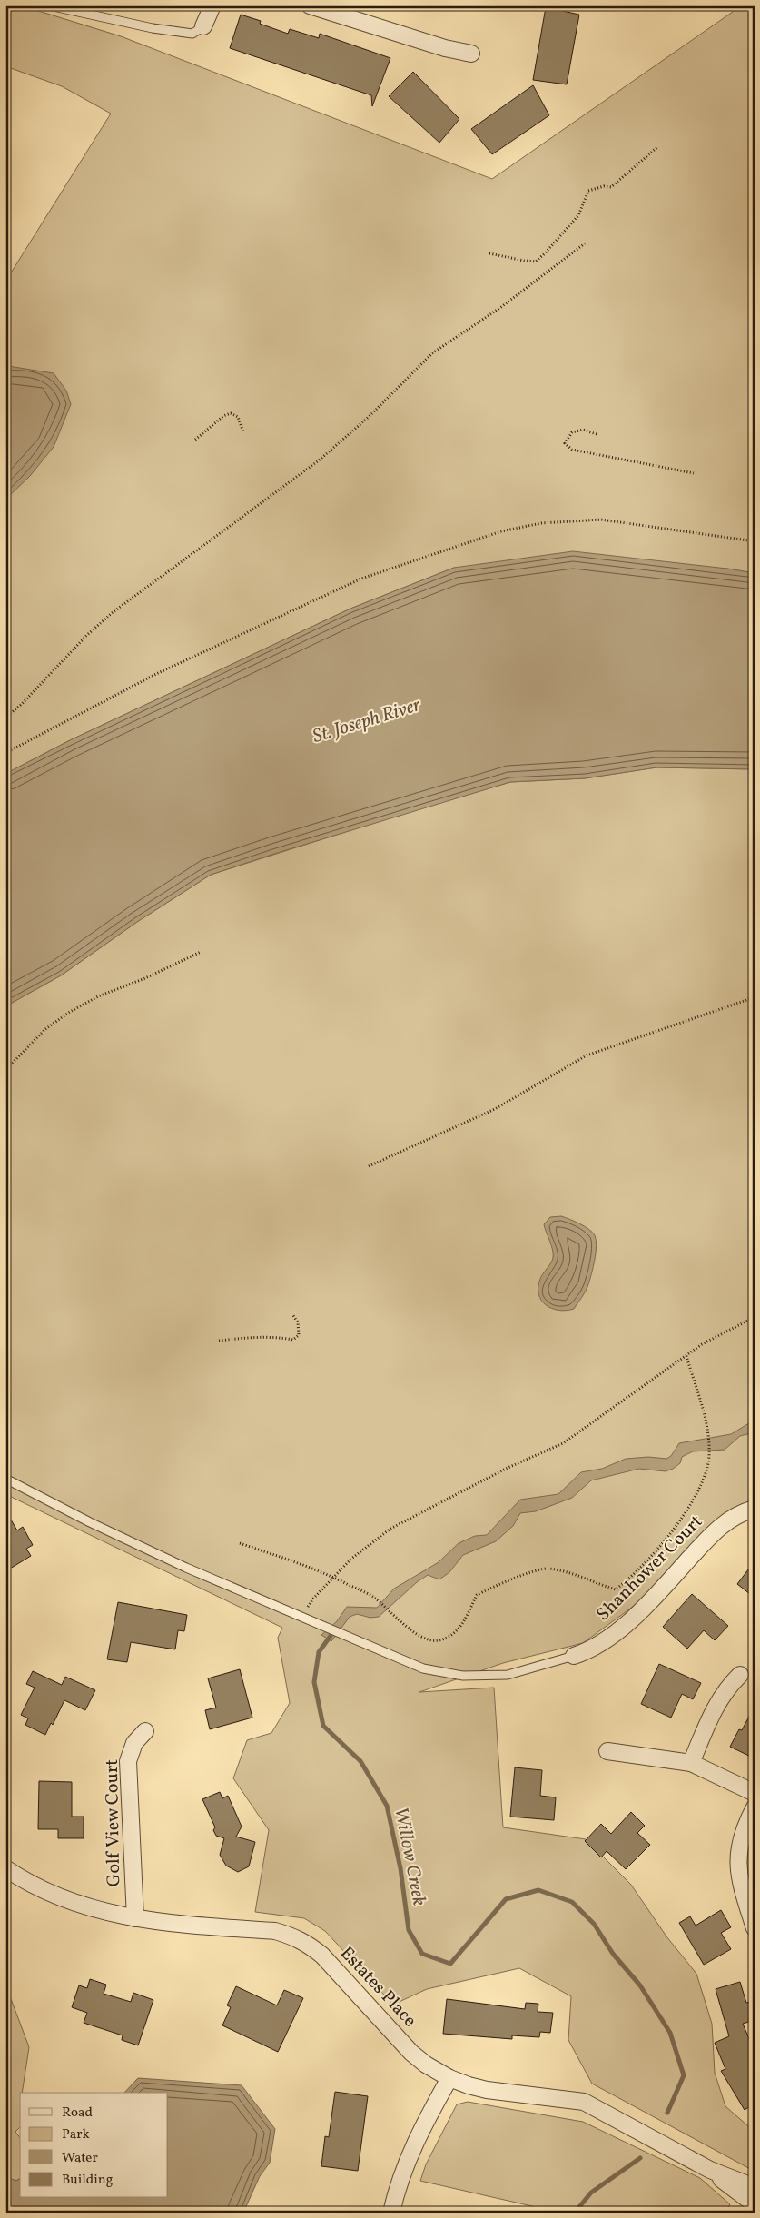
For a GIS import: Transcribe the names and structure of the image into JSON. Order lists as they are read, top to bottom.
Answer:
{
  "streets": {
    "street": ["Shanhower Court", "Golf View Court", "Estates Place"]
  },
  "crossings": [
    ["Golf View Court", "Estates Place"]
  ],
  "water": ["St. Joseph River", "Willow Creek"],
  "legend": [
    "Road",
    "Park",
    "Water",
    "Building"
  ]
}
